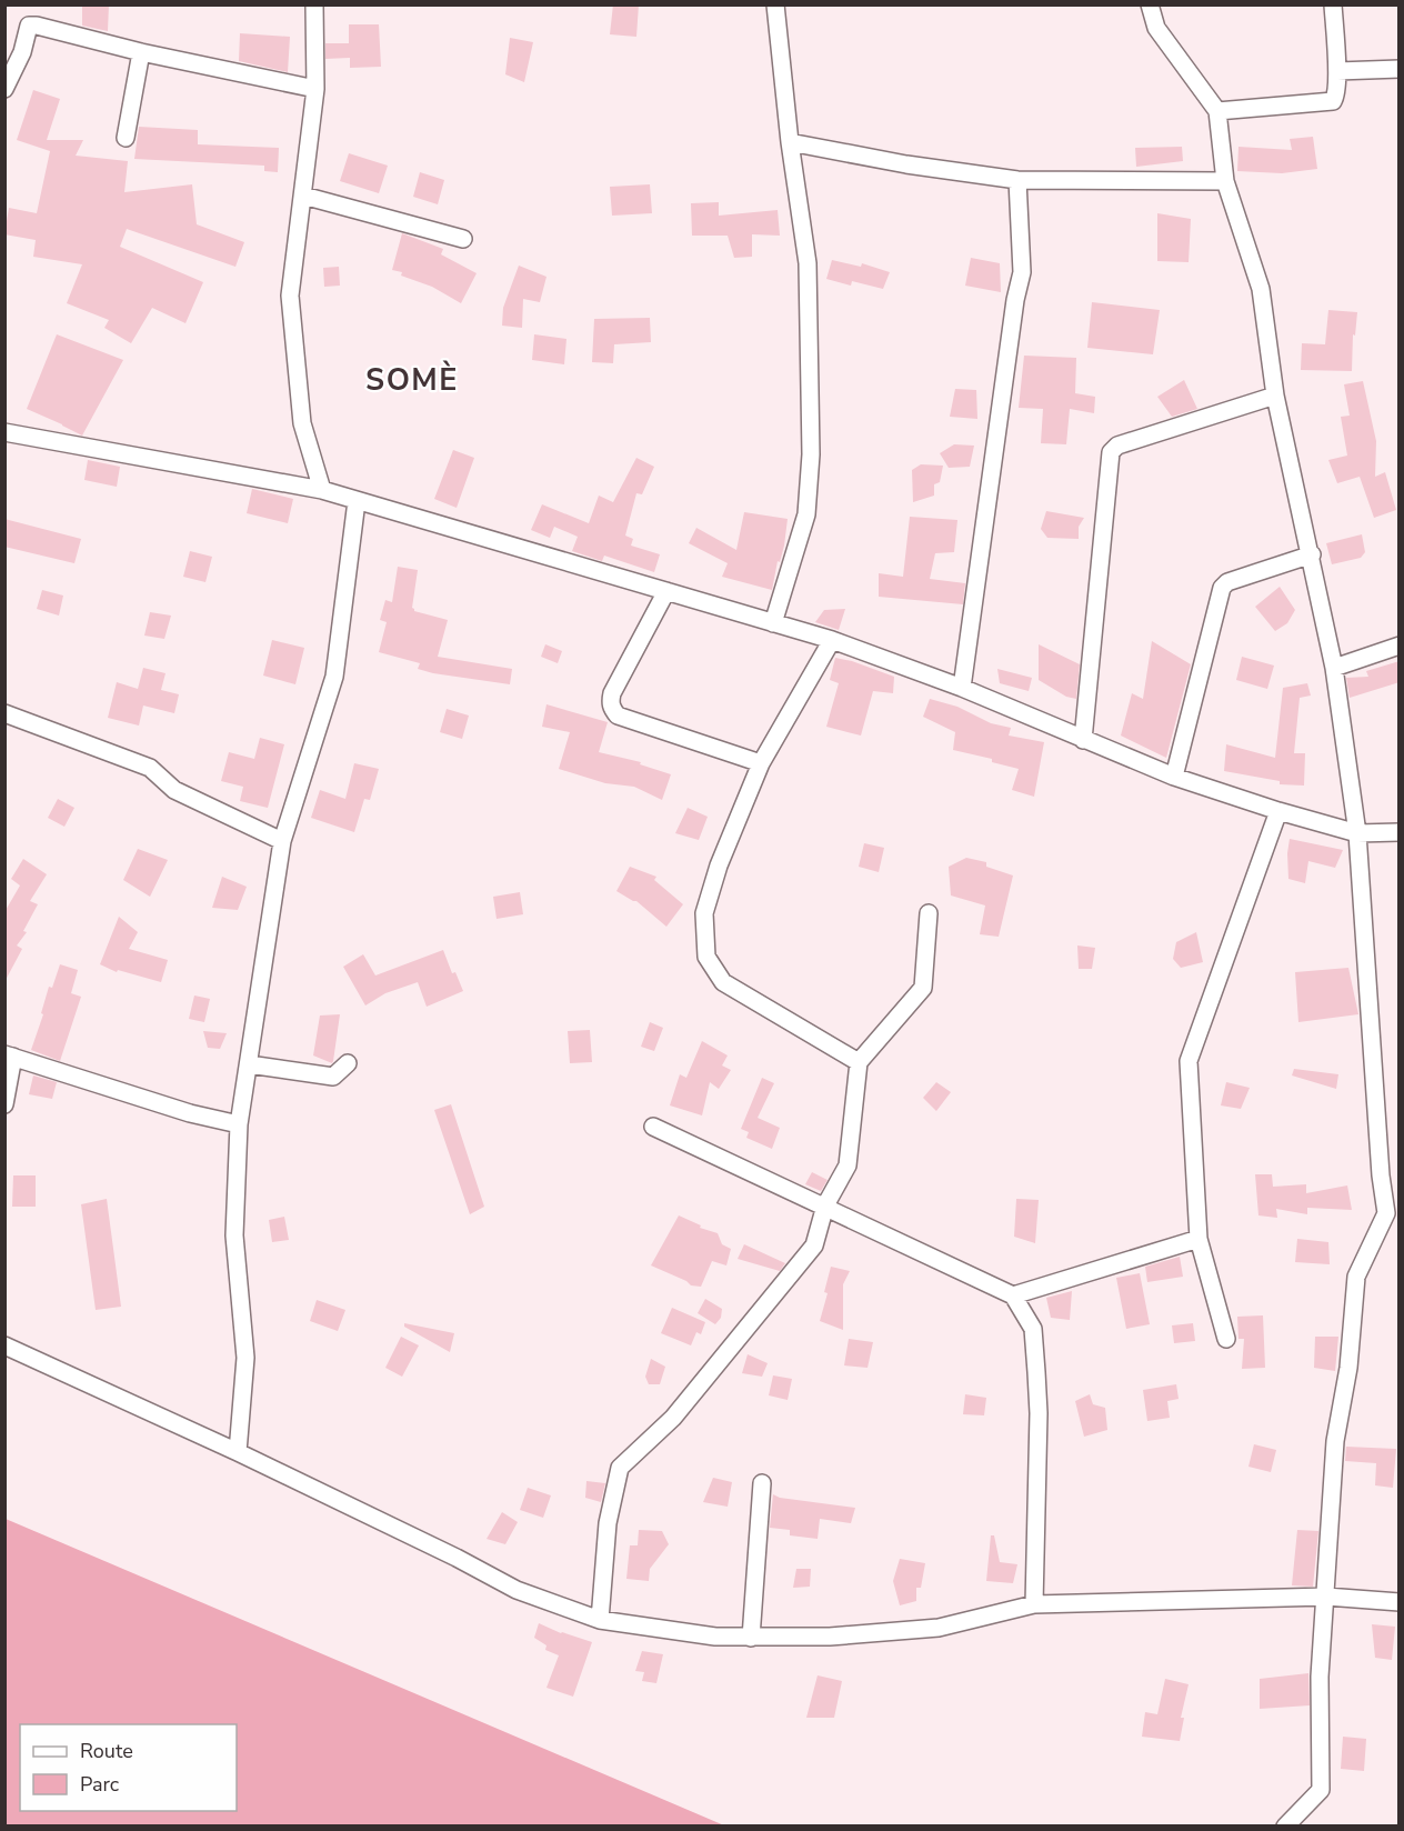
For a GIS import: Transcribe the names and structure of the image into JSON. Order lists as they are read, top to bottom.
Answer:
{
  "districts": ["SOMÈ"],
  "legend": ["Route", "Parc"]
}
